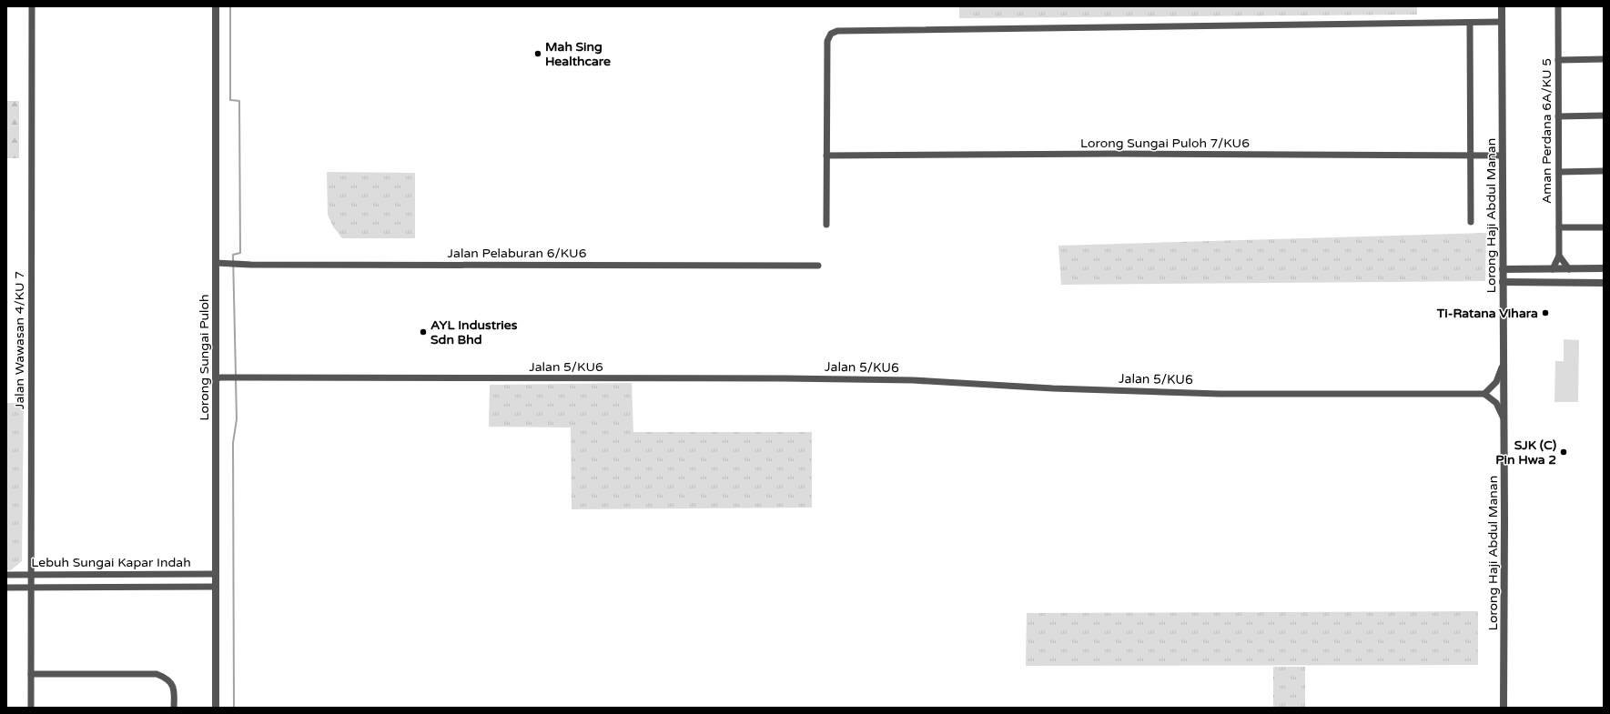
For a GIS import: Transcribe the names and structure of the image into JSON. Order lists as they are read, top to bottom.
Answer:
{
  "streets": {
    "street": [
      "Aman Perdana 6A/KU 5",
      "Lorong Sungai Puloh 7/KU6",
      "Lorong Haji Abdul Manan",
      "Jalan Pelaburan 6/KU6",
      "Jalan Wawasan 4/KU 7",
      "Lorong Sungai Puloh",
      "Jalan 5/KU6",
      "Lebuh Sungai Kapar Indah"
    ]
  },
  "crossings": [
    ["Lorong Sungai Puloh 7/KU6", "Lorong Haji Abdul Manan"],
    ["Jalan Pelaburan 6/KU6", "Lorong Sungai Puloh"],
    ["Jalan Wawasan 4/KU 7", "Lebuh Sungai Kapar Indah"],
    ["Lorong Sungai Puloh", "Jalan 5/KU6"],
    ["Lorong Sungai Puloh", "Lebuh Sungai Kapar Indah"]
  ],
  "places": [
    "Mah Sing Healthcare",
    "Ti-Ratana Vihara",
    "AYL Industries Sdn Bhd",
    "SJK (C) Pin Hwa 2"
  ]
}
